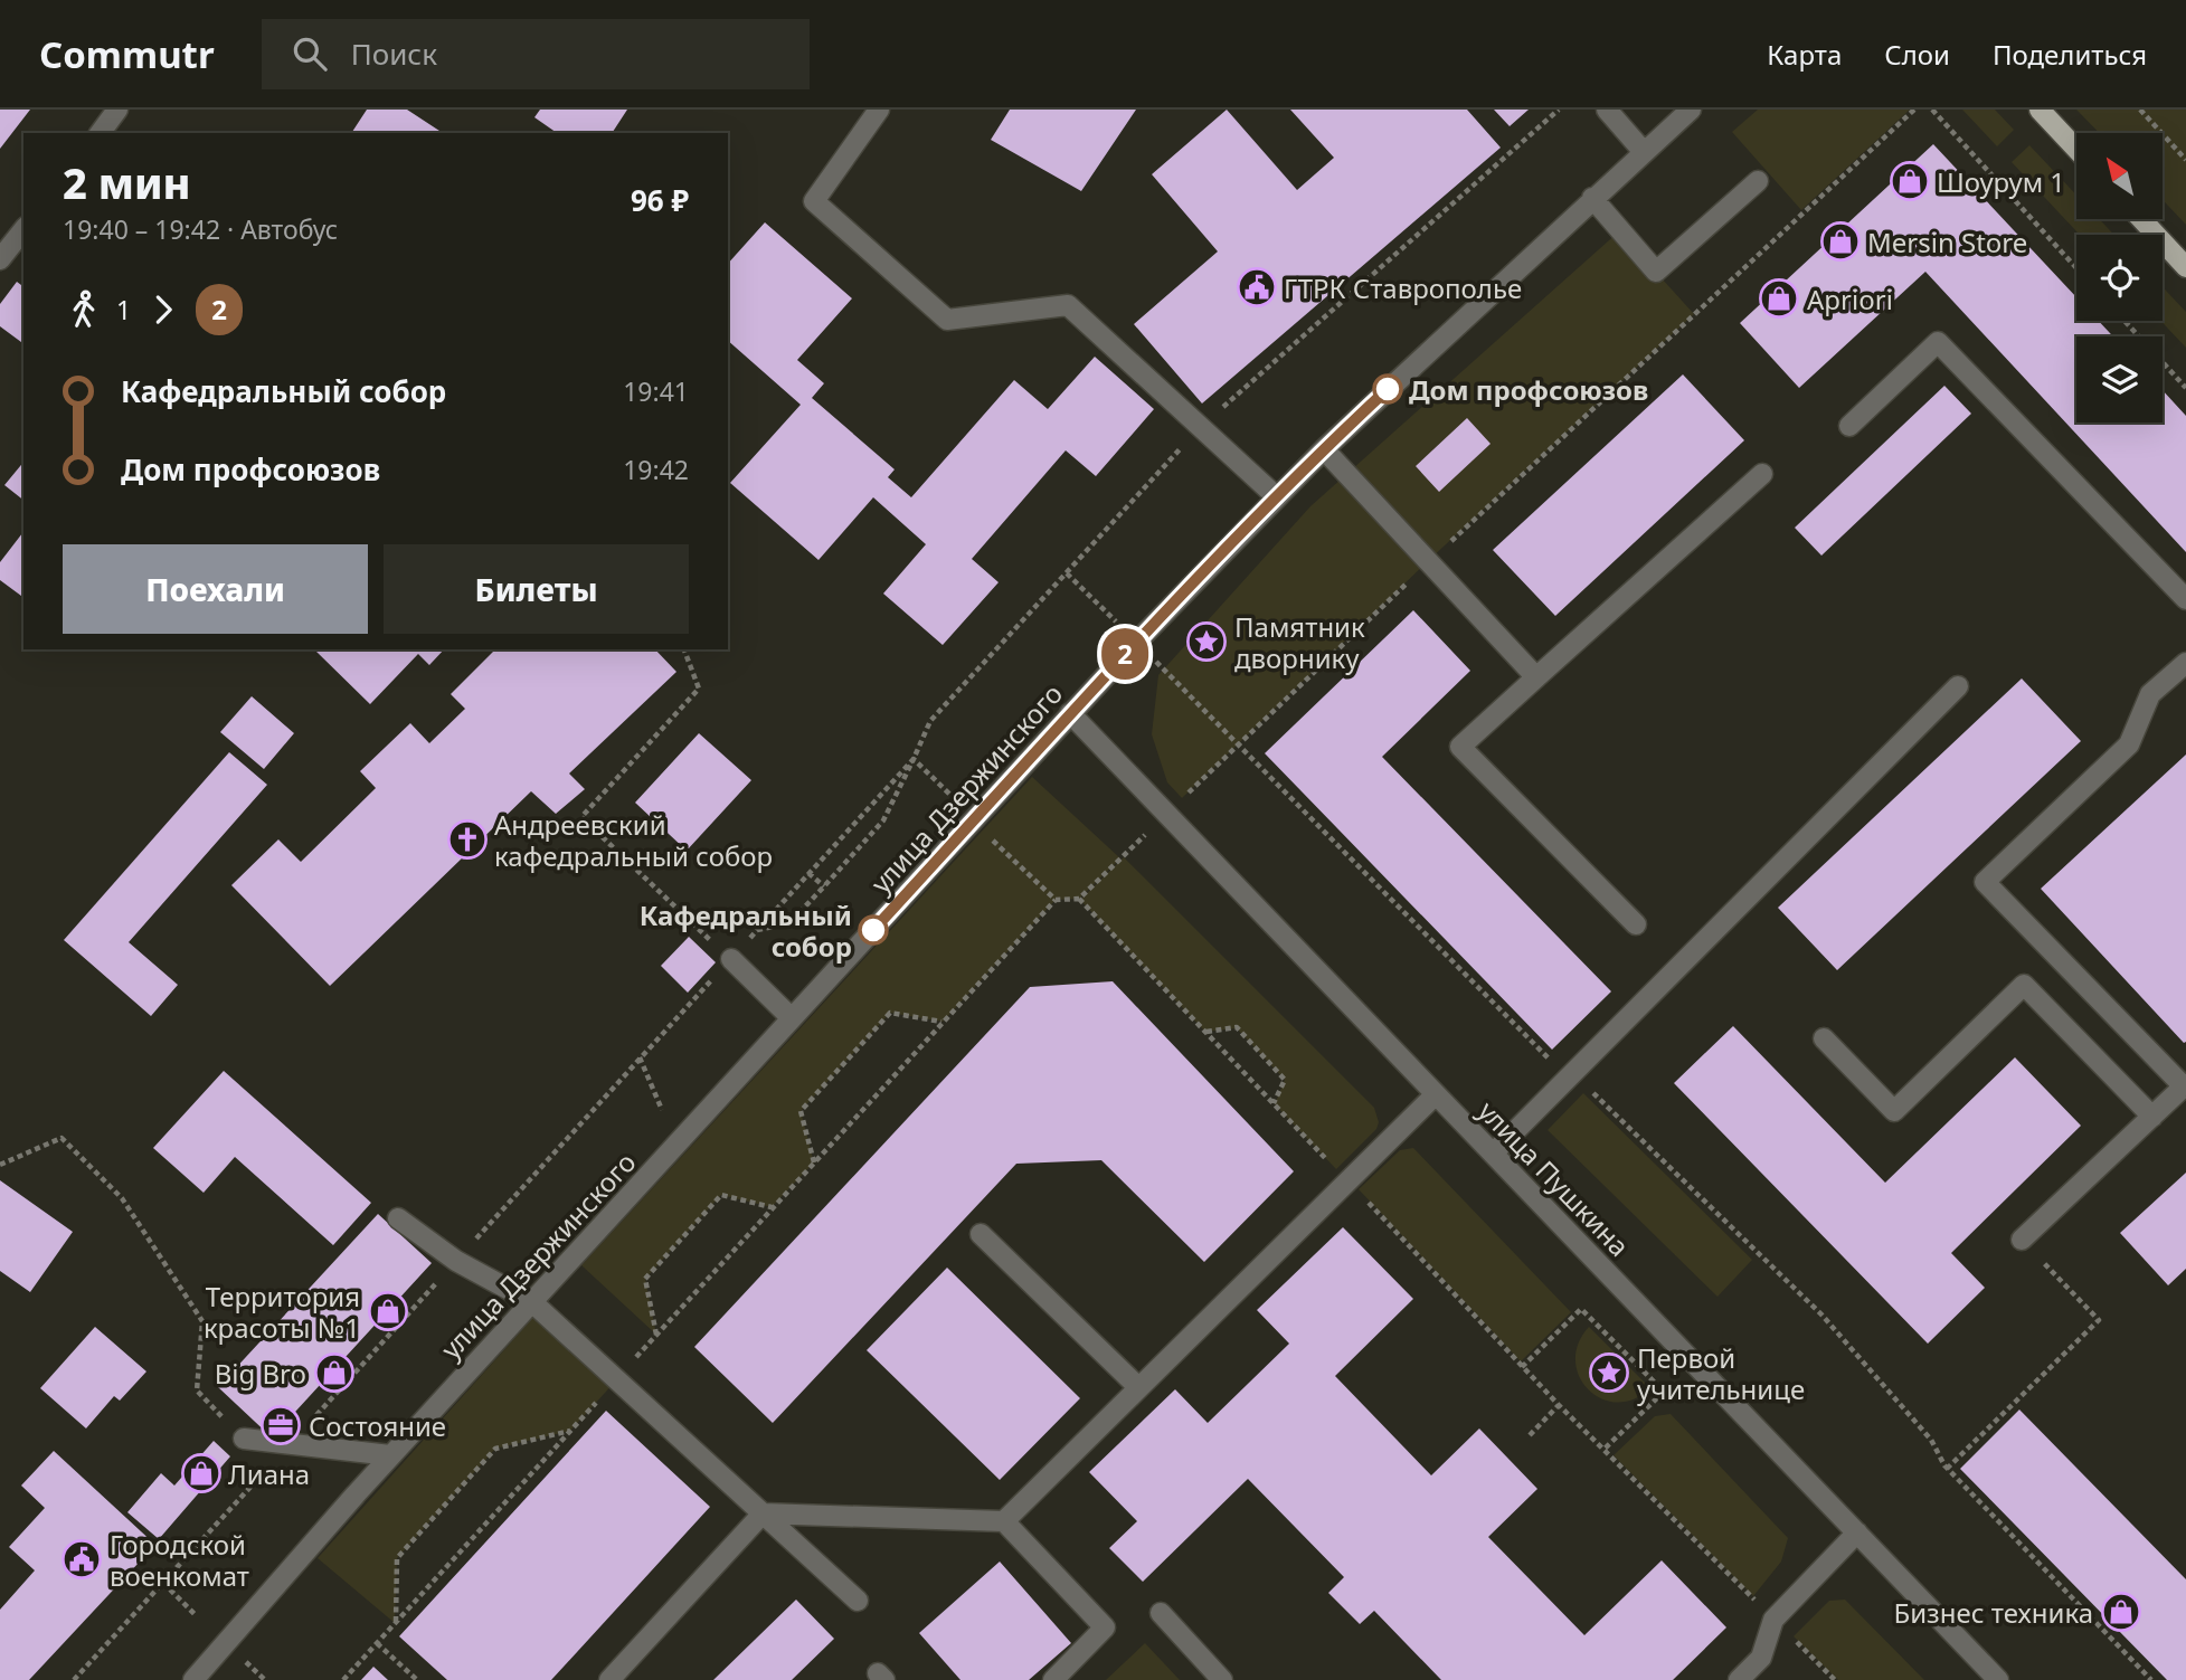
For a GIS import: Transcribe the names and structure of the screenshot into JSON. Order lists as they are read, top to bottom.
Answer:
{
  "streets": {
    "street": ["улица Дзержинского", "улица Пушкина"]
  },
  "crossings": [
    ["улица Дзержинского", "улица Пушкина"]
  ],
  "places": {
    "shop": [
      "Шоурум 1",
      "Mersin Store",
      "Apriori",
      "Территория красоты №1",
      "Big Bro",
      "Лиана",
      "Бизнес техника"
    ],
    "public building": ["ГТРК Ставрополье", "Городской военкомат"],
    "other": ["Дом профсоюзов", "Кафедральный собор"],
    "place": ["Памятник дворнику", "Первой учительнице"],
    "church": ["Андреевский кафедральный собор"],
    "office": ["Состояние"]
  },
  "lines": ["bus line 2"],
  "north": "top left",
  "page": {
    "header": "Commutr",
    "search": "Поиск",
    "nav": ["Карта", "Слои", "Поделиться"],
    "on_map": "2",
    "heading": ["2 мин", "19:40 – 19:42 · Автобус", "96 ₽"],
    "legs": ["1", "2"],
    "list": [
      {
        "name": "Кафедральный собор",
        "value": "19:41"
      },
      {
        "name": "Дом профсоюзов",
        "value": "19:42"
      }
    ],
    "buttons": ["Поехали", "Билеты"]
  }
}
